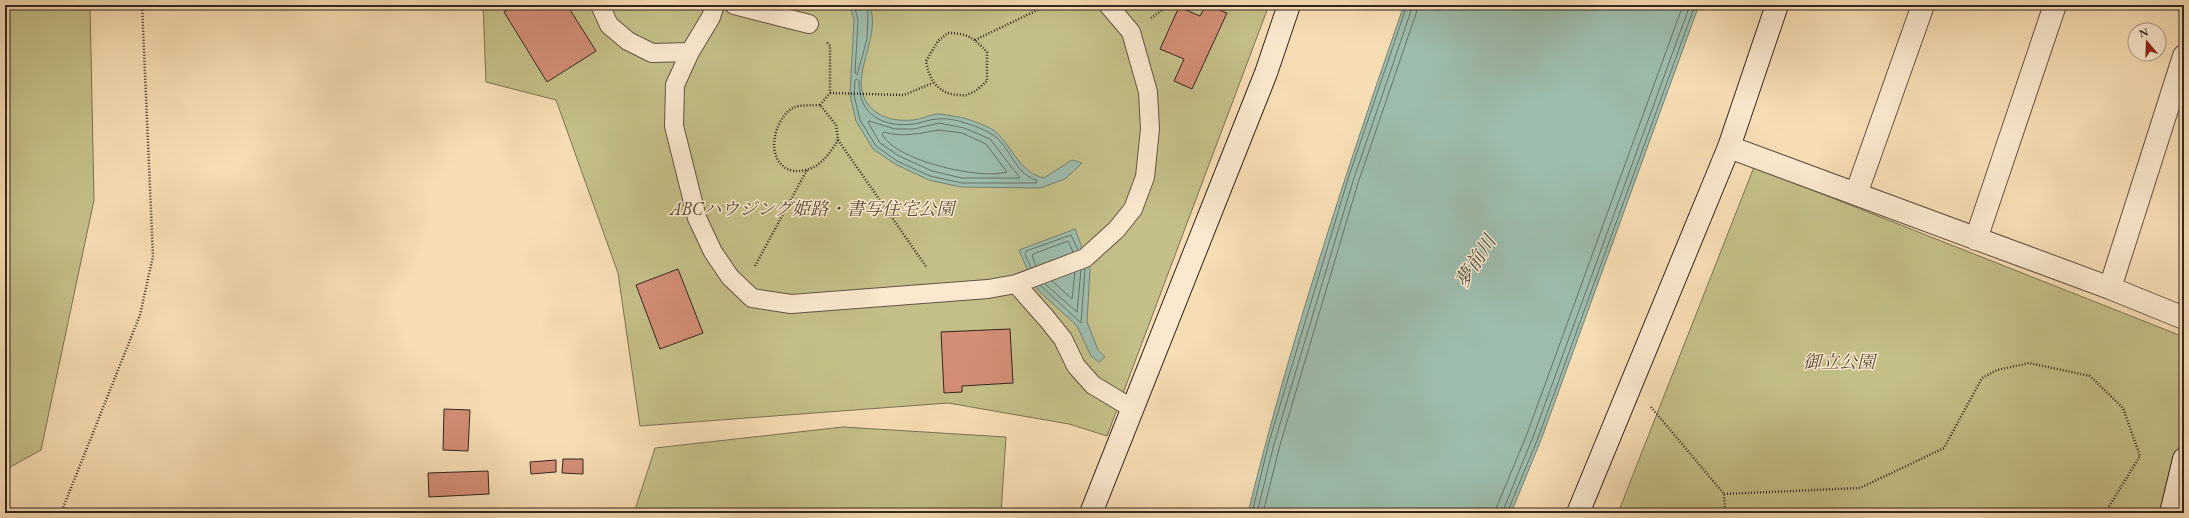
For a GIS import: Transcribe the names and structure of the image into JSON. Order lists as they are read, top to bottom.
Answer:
{
  "water": ["夢前川"],
  "parks": ["ABCハウジング姫路・書写住宅公園", "御立公園"],
  "north": "top"
}
